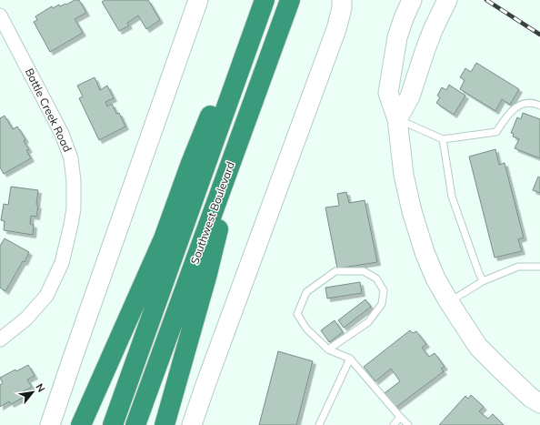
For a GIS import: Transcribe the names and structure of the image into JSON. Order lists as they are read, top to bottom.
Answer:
{
  "streets": {
    "highway": ["Southwest Boulevard"],
    "street": ["Battle Creek Road"]
  },
  "north": "top right"
}
